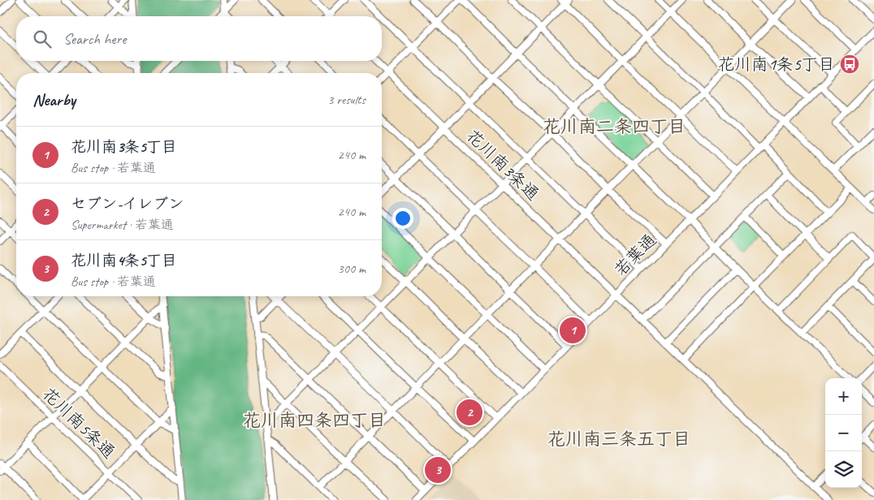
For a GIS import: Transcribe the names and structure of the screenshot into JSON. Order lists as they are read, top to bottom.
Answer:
{
  "streets": {
    "street": ["花川南3条通", "若葉通", "花川南5条通"]
  },
  "crossings": [
    ["花川南3条通", "若葉通"]
  ],
  "districts": ["花川南二条四丁目", "花川南四条四丁目", "花川南三条五丁目"],
  "places": {
    "bus stop": ["花川南1条5丁目"]
  },
  "page": {
    "search": "Search here",
    "heading": ["Nearby", "3 results"],
    "list": [
      {
        "mark": "1",
        "name": "花川南3条5丁目",
        "note": "Bus stop · 若葉通",
        "value": "240 m"
      },
      {
        "mark": "2",
        "name": "セブン-イレブン",
        "note": "Supermarket · 若葉通",
        "value": "240 m"
      },
      {
        "mark": "3",
        "name": "花川南4条5丁目",
        "note": "Bus stop · 若葉通",
        "value": "300 m"
      }
    ],
    "pins": ["1", "2", "3"],
    "map_buttons": ["+", "−"]
  }
}
